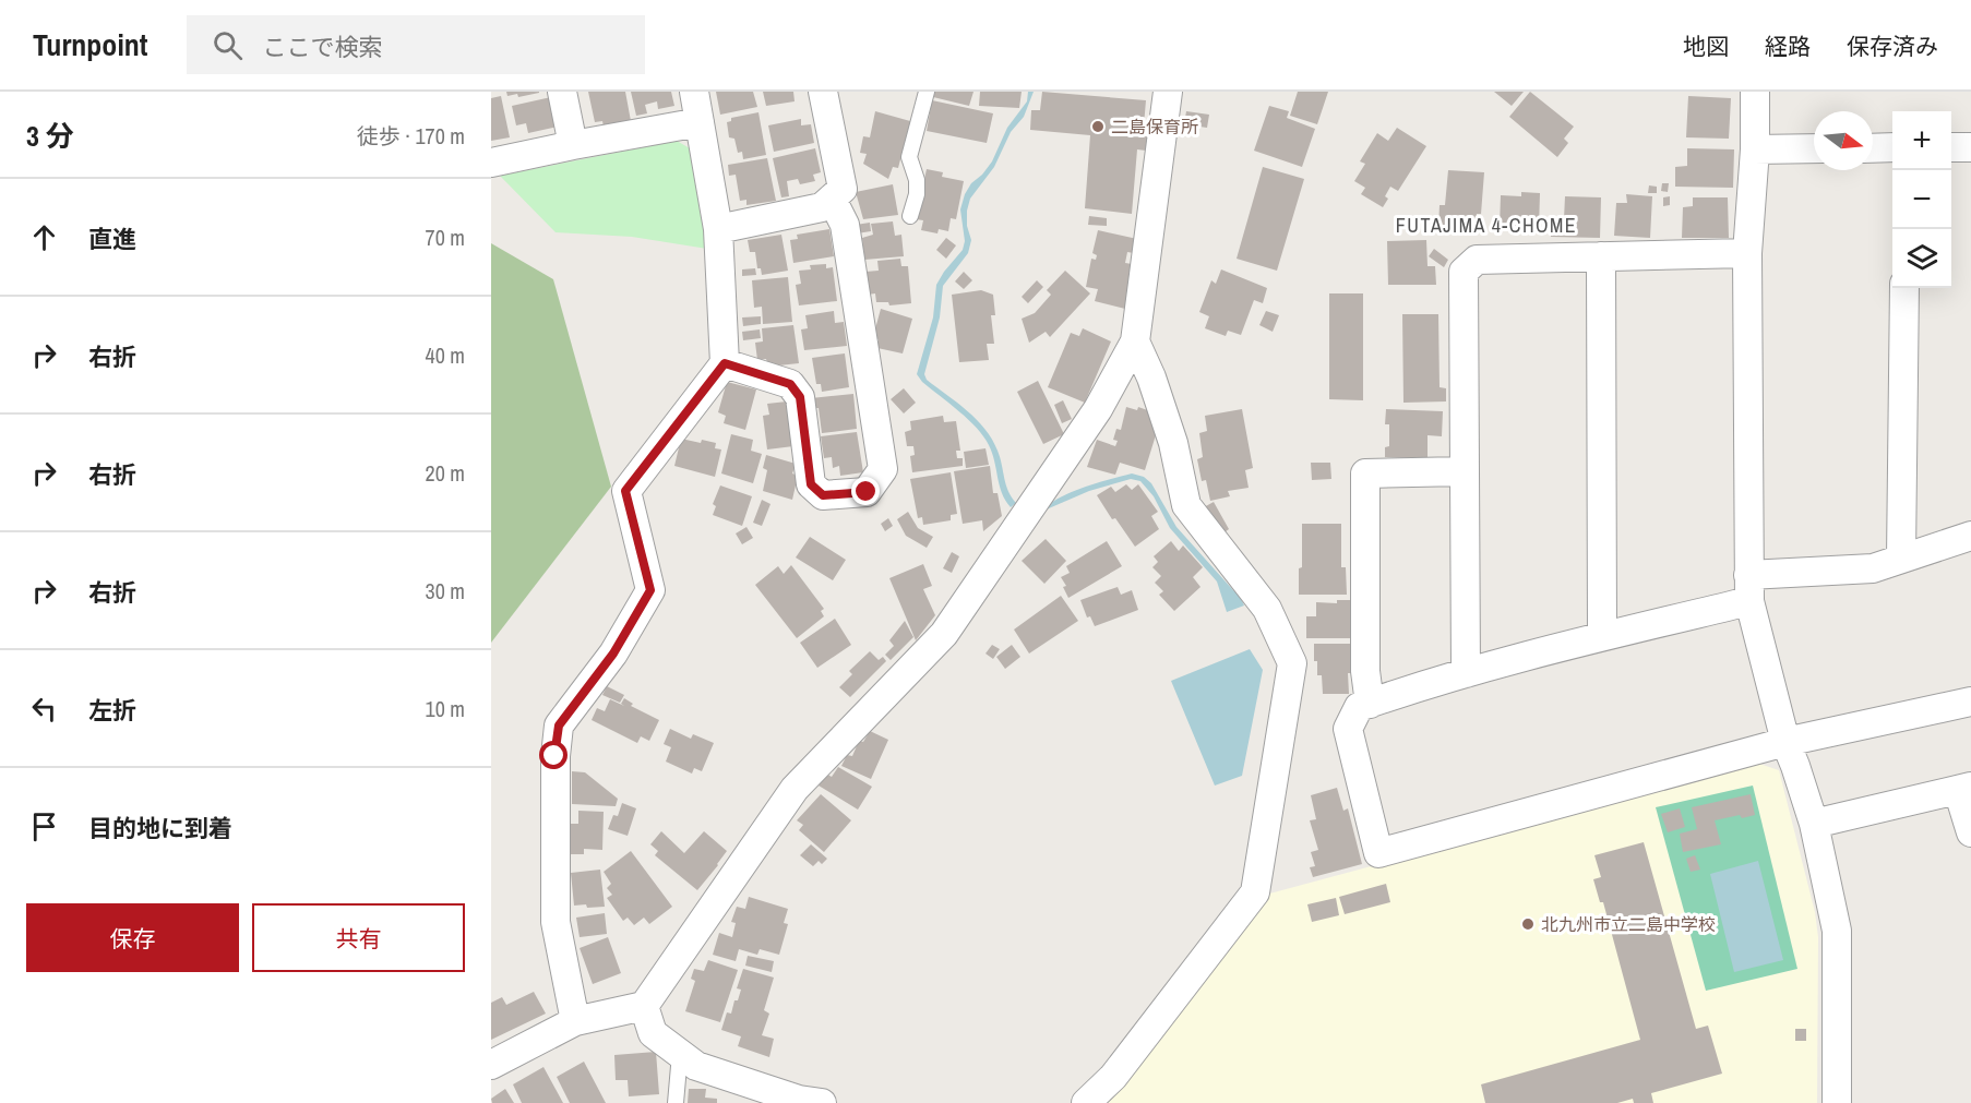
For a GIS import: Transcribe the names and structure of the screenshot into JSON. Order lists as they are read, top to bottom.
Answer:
{
  "districts": ["FUTAJIMA 4-CHOME"],
  "places": ["二島保育所", "北九州市立二島中学校"],
  "north": "right",
  "page": {
    "header": "Turnpoint",
    "search": "ここで検索",
    "nav": ["地図", "経路", "保存済み"],
    "heading": ["3 分", "徒歩 · 170 m"],
    "map_buttons": ["+", "−"],
    "list": [
      ["直進", "70 m"],
      ["右折", "40 m"],
      ["右折", "20 m"],
      ["右折", "30 m"],
      ["左折", "10 m"],
      "目的地に到着"
    ],
    "buttons": ["保存", "共有"]
  }
}
